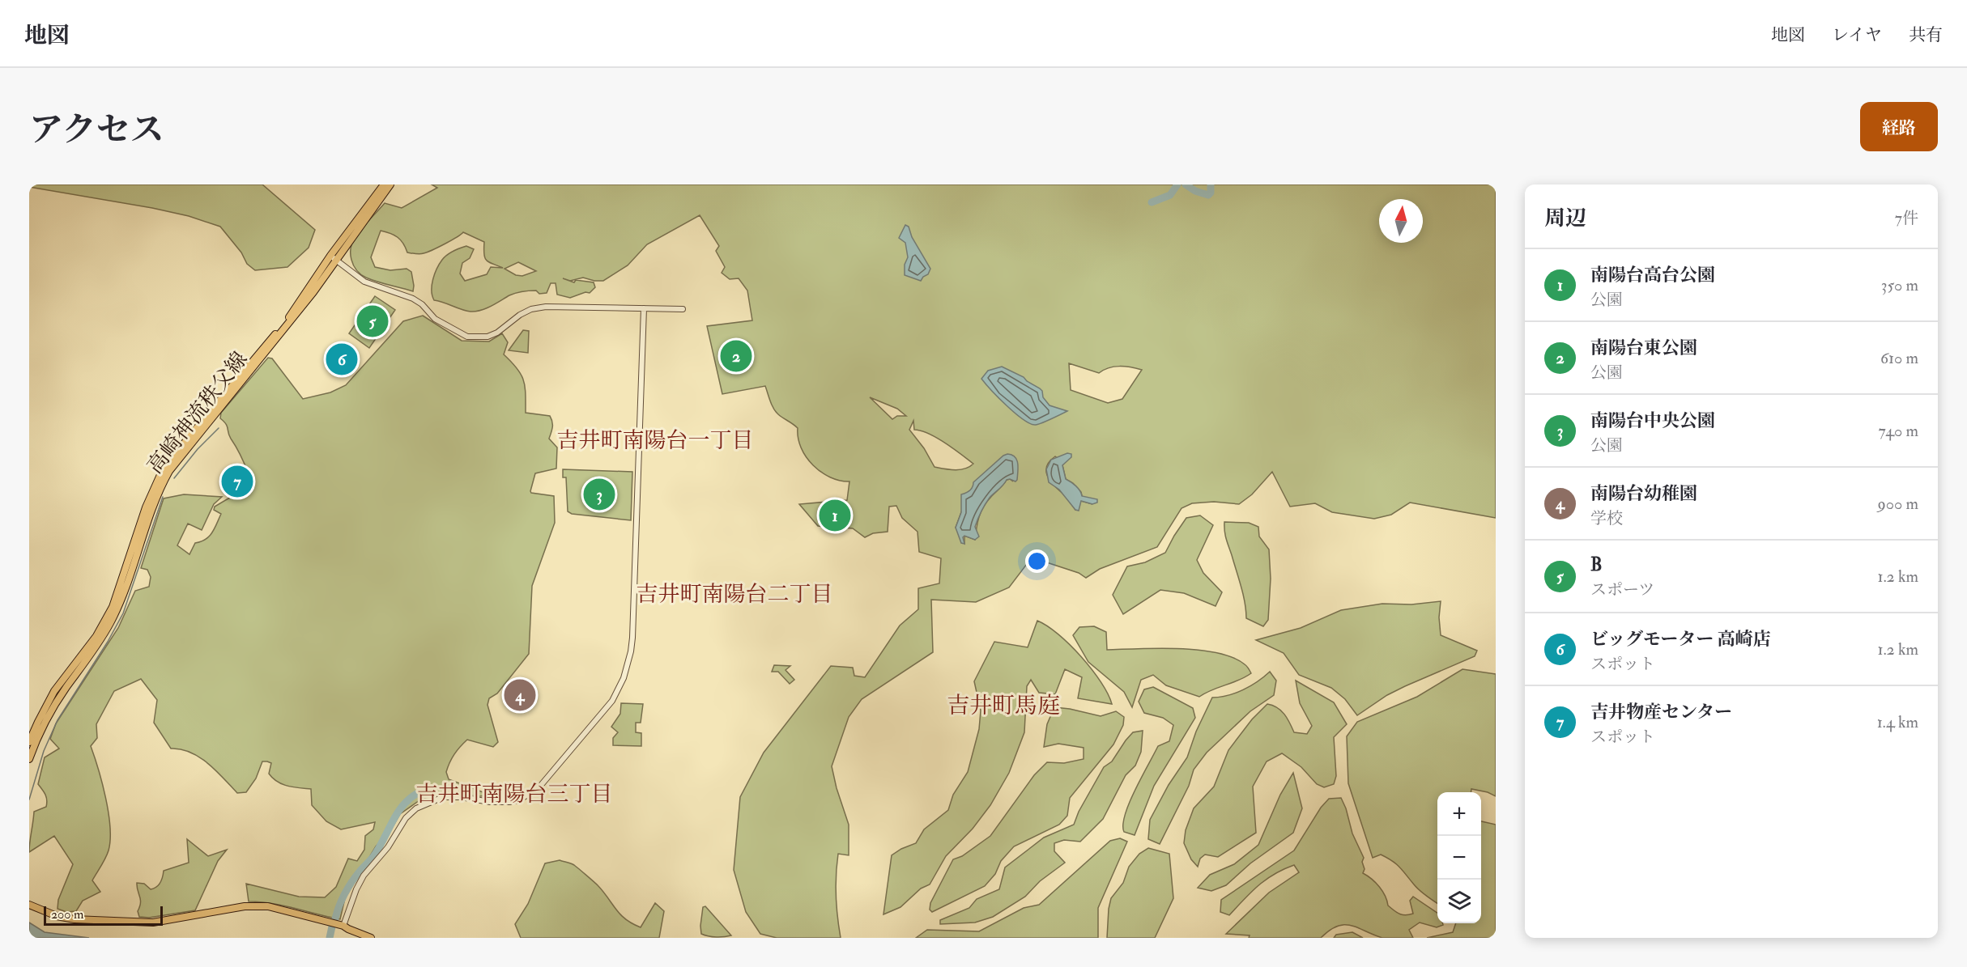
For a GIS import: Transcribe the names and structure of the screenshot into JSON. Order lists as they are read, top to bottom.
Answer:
{
  "streets": {
    "main road": ["高崎神流秩父線"]
  },
  "districts": [
    "吉井町南陽台一丁目",
    "吉井町南陽台二丁目",
    "吉井町馬庭",
    "吉井町南陽台三丁目"
  ],
  "scale_bar": "200 m",
  "north": "top",
  "page": {
    "header": "地図",
    "nav": ["地図", "レイヤ", "共有"],
    "title": "アクセス",
    "buttons": "経路",
    "heading": ["周辺", "7件"],
    "list": [
      {
        "mark": "1",
        "name": "南陽台高台公園",
        "note": "公園",
        "value": "350 m"
      },
      {
        "mark": "2",
        "name": "南陽台東公園",
        "note": "公園",
        "value": "610 m"
      },
      {
        "mark": "3",
        "name": "南陽台中央公園",
        "note": "公園",
        "value": "740 m"
      },
      {
        "mark": "4",
        "name": "南陽台幼稚園",
        "note": "学校",
        "value": "900 m"
      },
      {
        "mark": "5",
        "name": "B",
        "note": "スポーツ",
        "value": "1.2 km"
      },
      {
        "mark": "6",
        "name": "ビッグモーター 高崎店",
        "note": "スポット",
        "value": "1.2 km"
      },
      {
        "mark": "7",
        "name": "吉井物産センター",
        "note": "スポット",
        "value": "1.4 km"
      }
    ],
    "pins": [
      "5",
      "2",
      "6",
      "7",
      "3",
      "1",
      "4"
    ],
    "map_buttons": ["+", "−"],
    "scale": "200 m"
  }
}
